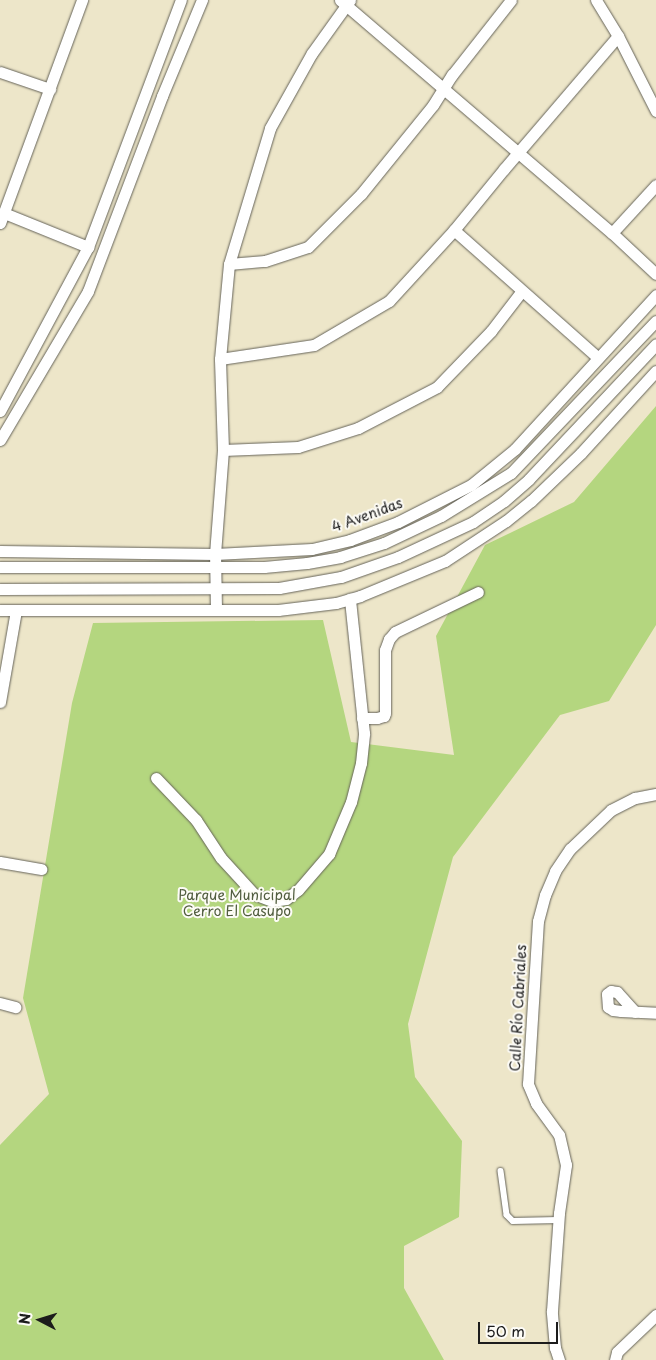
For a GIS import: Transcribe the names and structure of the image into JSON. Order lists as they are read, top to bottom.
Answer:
{
  "streets": {
    "street": ["4 Avenidas", "Calle Río Cabriales"]
  },
  "parks": ["Parque Municipal Cerro El Casupo"],
  "scale_bar": "50 m",
  "north": "left"
}
